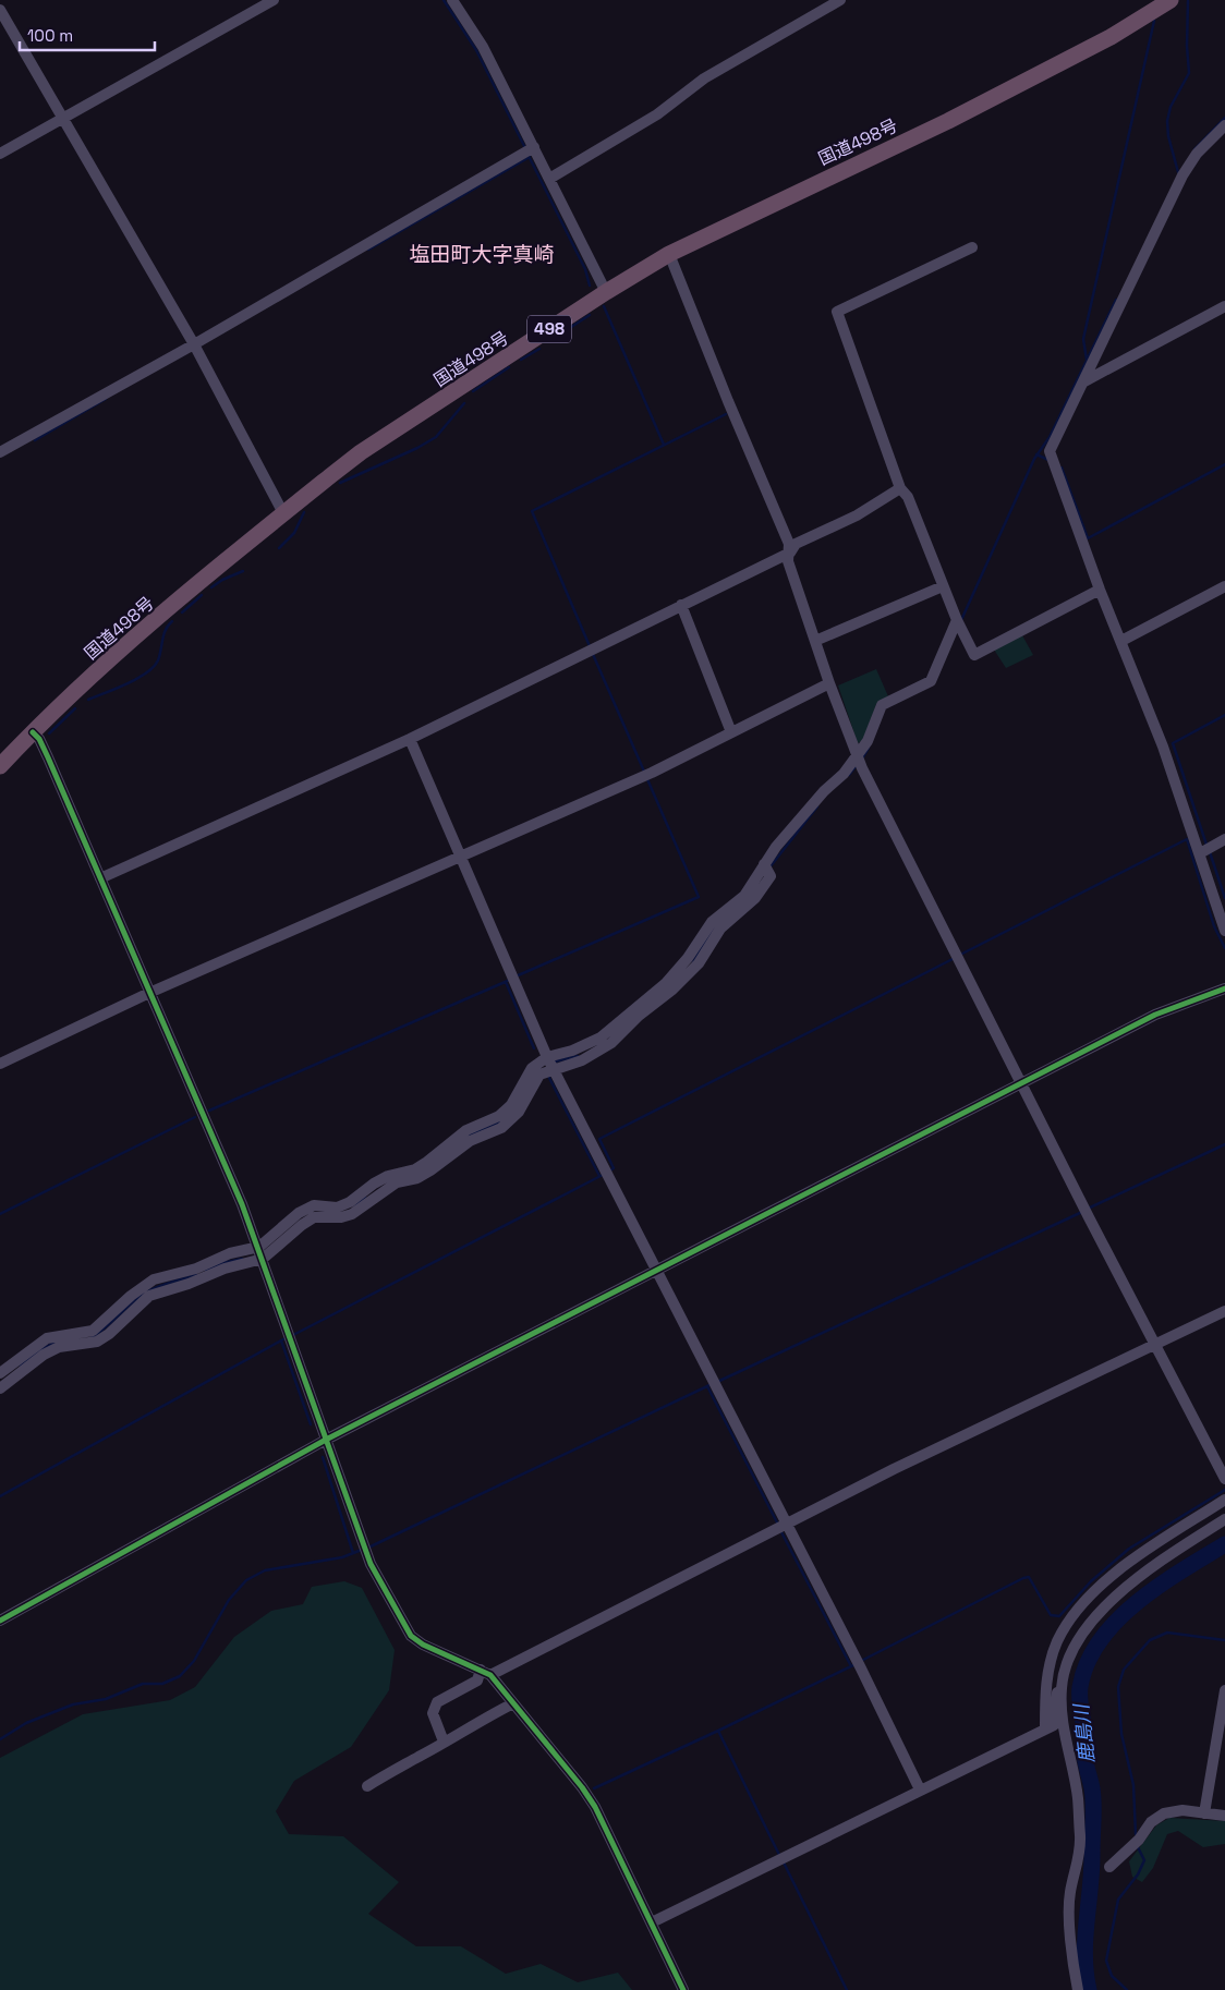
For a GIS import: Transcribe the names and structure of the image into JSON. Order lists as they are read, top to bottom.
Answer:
{
  "streets": {
    "highway": ["国道498号", "498"]
  },
  "districts": ["塩田町大字真崎"],
  "water": ["鹿島川"],
  "scale_bar": "100 m"
}
